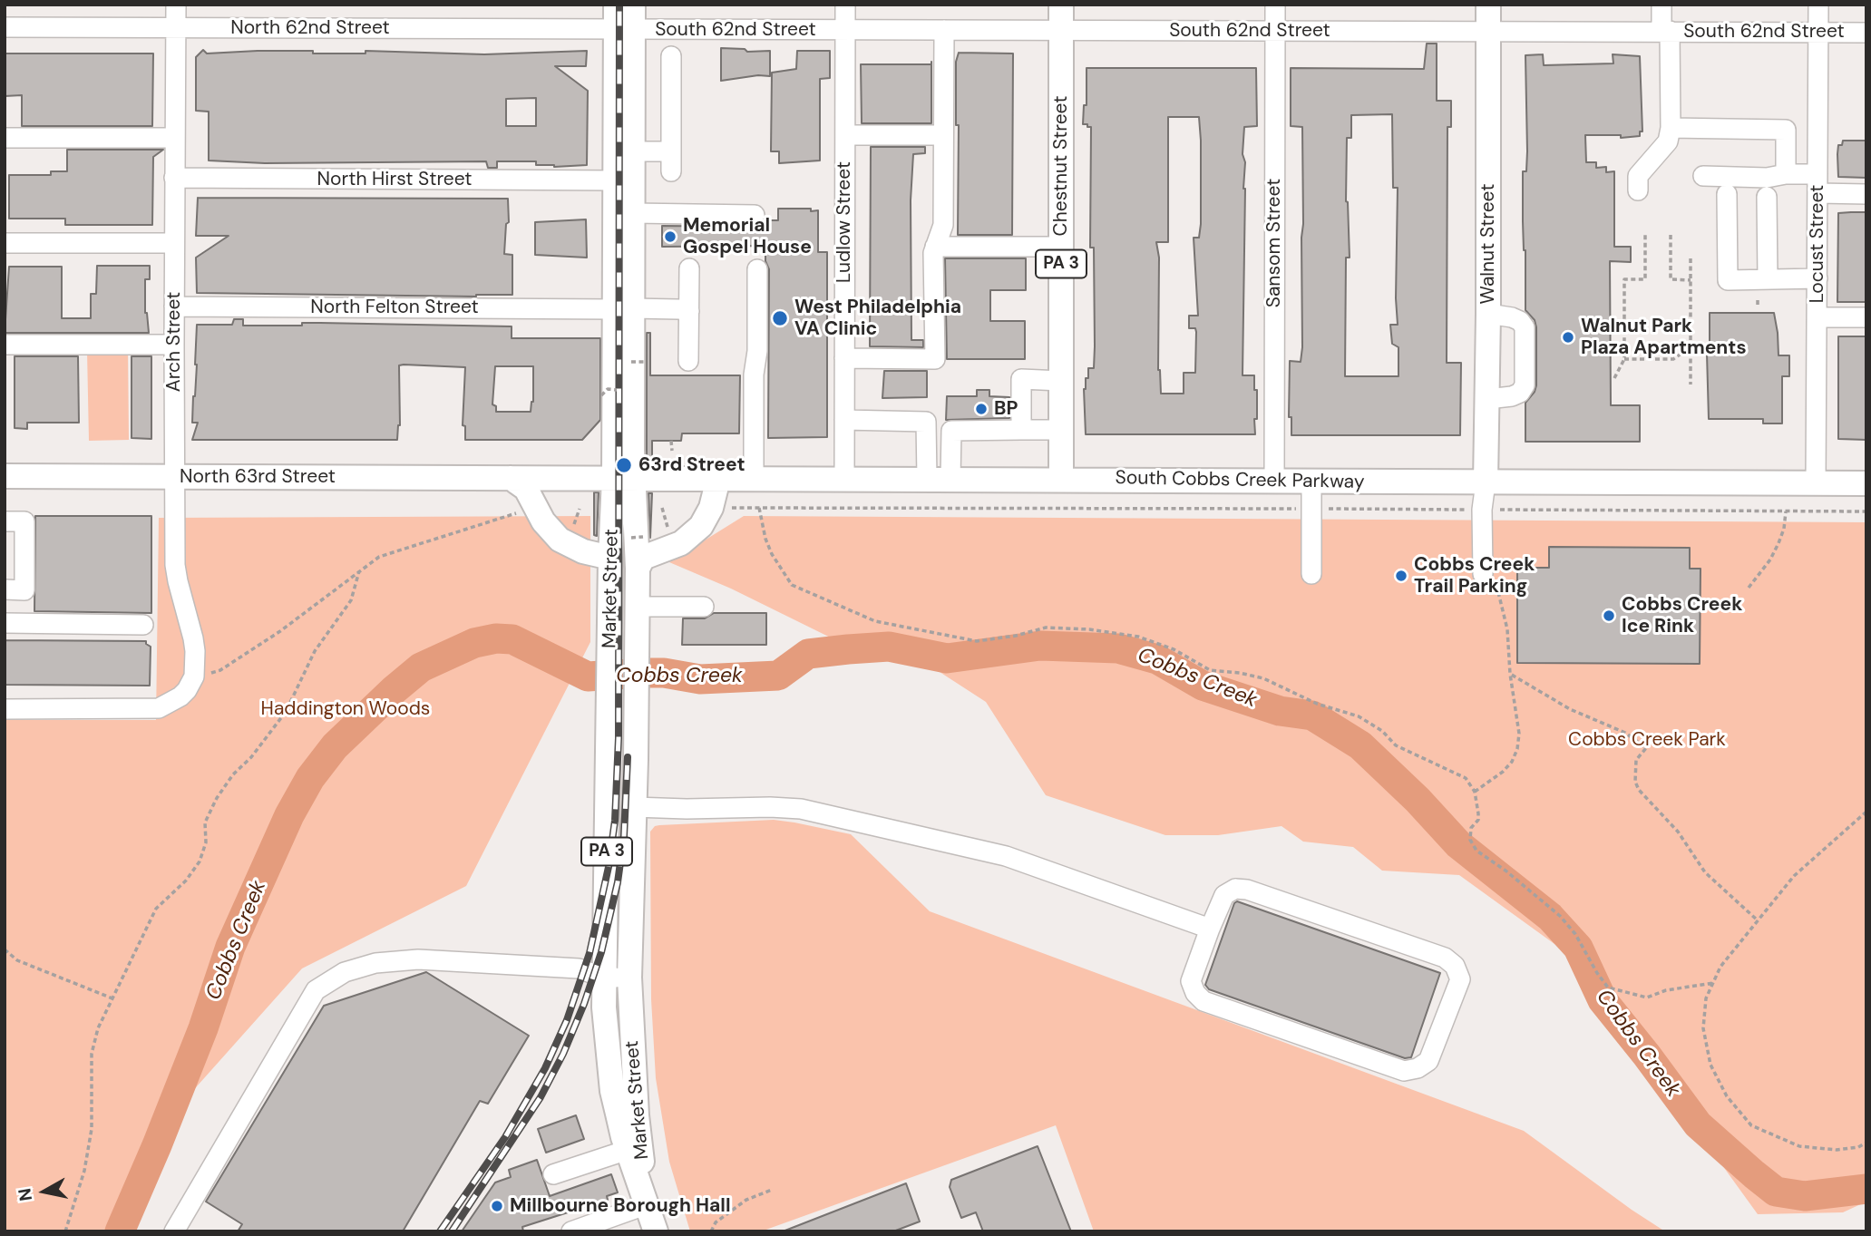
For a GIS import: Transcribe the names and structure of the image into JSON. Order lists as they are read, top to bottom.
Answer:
{
  "streets": {
    "main road": [
      "Chestnut Street",
      "Walnut Street",
      "PA 3",
      "North 63rd Street",
      "South Cobbs Creek Parkway",
      "Market Street"
    ],
    "street": [
      "North 62nd Street",
      "South 62nd Street",
      "North Hirst Street",
      "Ludlow Street",
      "Sansom Street",
      "Locust Street",
      "North Felton Street",
      "Arch Street"
    ]
  },
  "crossings": [
    ["North 62nd Street", "South 62nd Street"],
    ["North 62nd Street", "Arch Street"],
    ["North 62nd Street", "Market Street"],
    ["South 62nd Street", "Chestnut Street"],
    ["South 62nd Street", "Ludlow Street"],
    ["South 62nd Street", "Sansom Street"],
    ["South 62nd Street", "Walnut Street"],
    ["South 62nd Street", "Locust Street"],
    ["South 62nd Street", "Market Street"],
    ["Chestnut Street", "South Cobbs Creek Parkway"],
    ["North Hirst Street", "Arch Street"],
    ["North Hirst Street", "Market Street"],
    ["Ludlow Street", "South Cobbs Creek Parkway"],
    ["Sansom Street", "South Cobbs Creek Parkway"],
    ["Walnut Street", "South Cobbs Creek Parkway"],
    ["Locust Street", "South Cobbs Creek Parkway"],
    ["North Felton Street", "Arch Street"],
    ["North Felton Street", "Market Street"],
    ["Arch Street", "North 63rd Street"],
    ["North 63rd Street", "South Cobbs Creek Parkway"],
    ["North 63rd Street", "Market Street"],
    ["South Cobbs Creek Parkway", "Market Street"]
  ],
  "water": ["Cobbs Creek"],
  "parks": ["Haddington Woods", "Cobbs Creek Park"],
  "places": [
    "Memorial Gospel House",
    "West Philadelphia VA Clinic",
    "Walnut Park Plaza Apartments",
    "BP",
    "63rd Street",
    "Cobbs Creek Trail Parking",
    "Cobbs Creek Ice Rink",
    "Millbourne Borough Hall"
  ],
  "north": "left"
}
